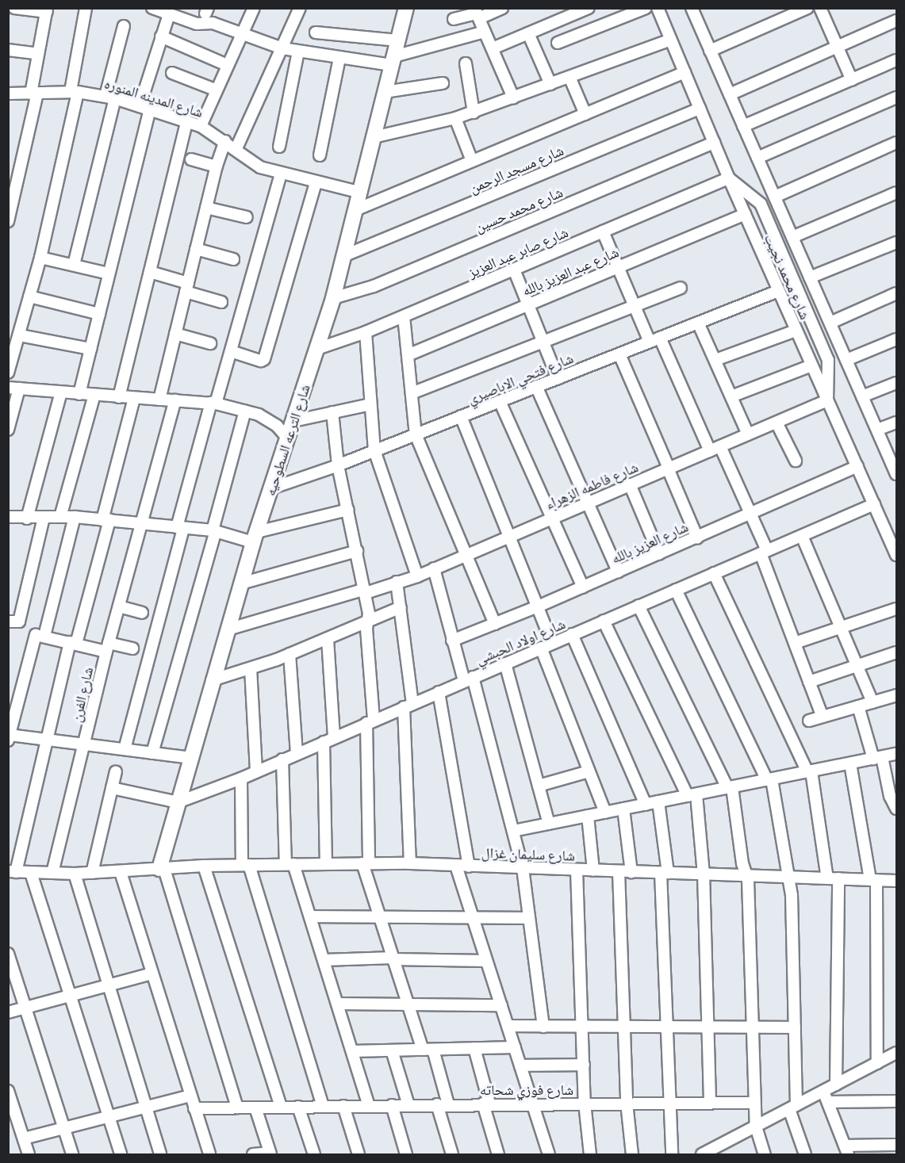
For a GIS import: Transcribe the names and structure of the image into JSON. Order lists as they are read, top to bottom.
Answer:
{
  "streets": {
    "street": [
      "شارع المدينه المنوره",
      "شارع مسجد الرحمن",
      "شارع محمد حسين",
      "شارع صابر عبد العزيز",
      "شارع عبد العزيز بالله",
      "شارع محمد نجيب",
      "شارع فتحي الاباصيري",
      "شارع الترعه السطوحيه",
      "شارع فاطمه الزهراء",
      "شارع العزيز بالله",
      "شارع اولاد الحبشي",
      "شارع الفرن",
      "شارع سليمان غزال",
      "شارع فوزي شحاته"
    ]
  },
  "crossings": [
    ["شارع المدينه المنوره", "شارع الترعه السطوحيه"],
    ["شارع مسجد الرحمن", "شارع محمد نجيب"],
    ["شارع مسجد الرحمن", "شارع الترعه السطوحيه"],
    ["شارع محمد حسين", "شارع محمد نجيب"],
    ["شارع محمد حسين", "شارع الترعه السطوحيه"],
    ["شارع صابر عبد العزيز", "شارع محمد نجيب"],
    ["شارع صابر عبد العزيز", "شارع الترعه السطوحيه"],
    ["شارع عبد العزيز بالله", "شارع محمد نجيب"],
    ["شارع محمد نجيب", "شارع فتحي الاباصيري"],
    ["شارع محمد نجيب", "شارع فاطمه الزهراء"],
    ["شارع محمد نجيب", "شارع العزيز بالله"],
    ["شارع محمد نجيب", "شارع اولاد الحبشي"],
    ["شارع فتحي الاباصيري", "شارع الترعه السطوحيه"],
    ["شارع الترعه السطوحيه", "شارع فاطمه الزهراء"],
    ["شارع الترعه السطوحيه", "شارع اولاد الحبشي"],
    ["شارع الترعه السطوحيه", "شارع سليمان غزال"],
    ["شارع الفرن", "شارع سليمان غزال"]
  ]
}
